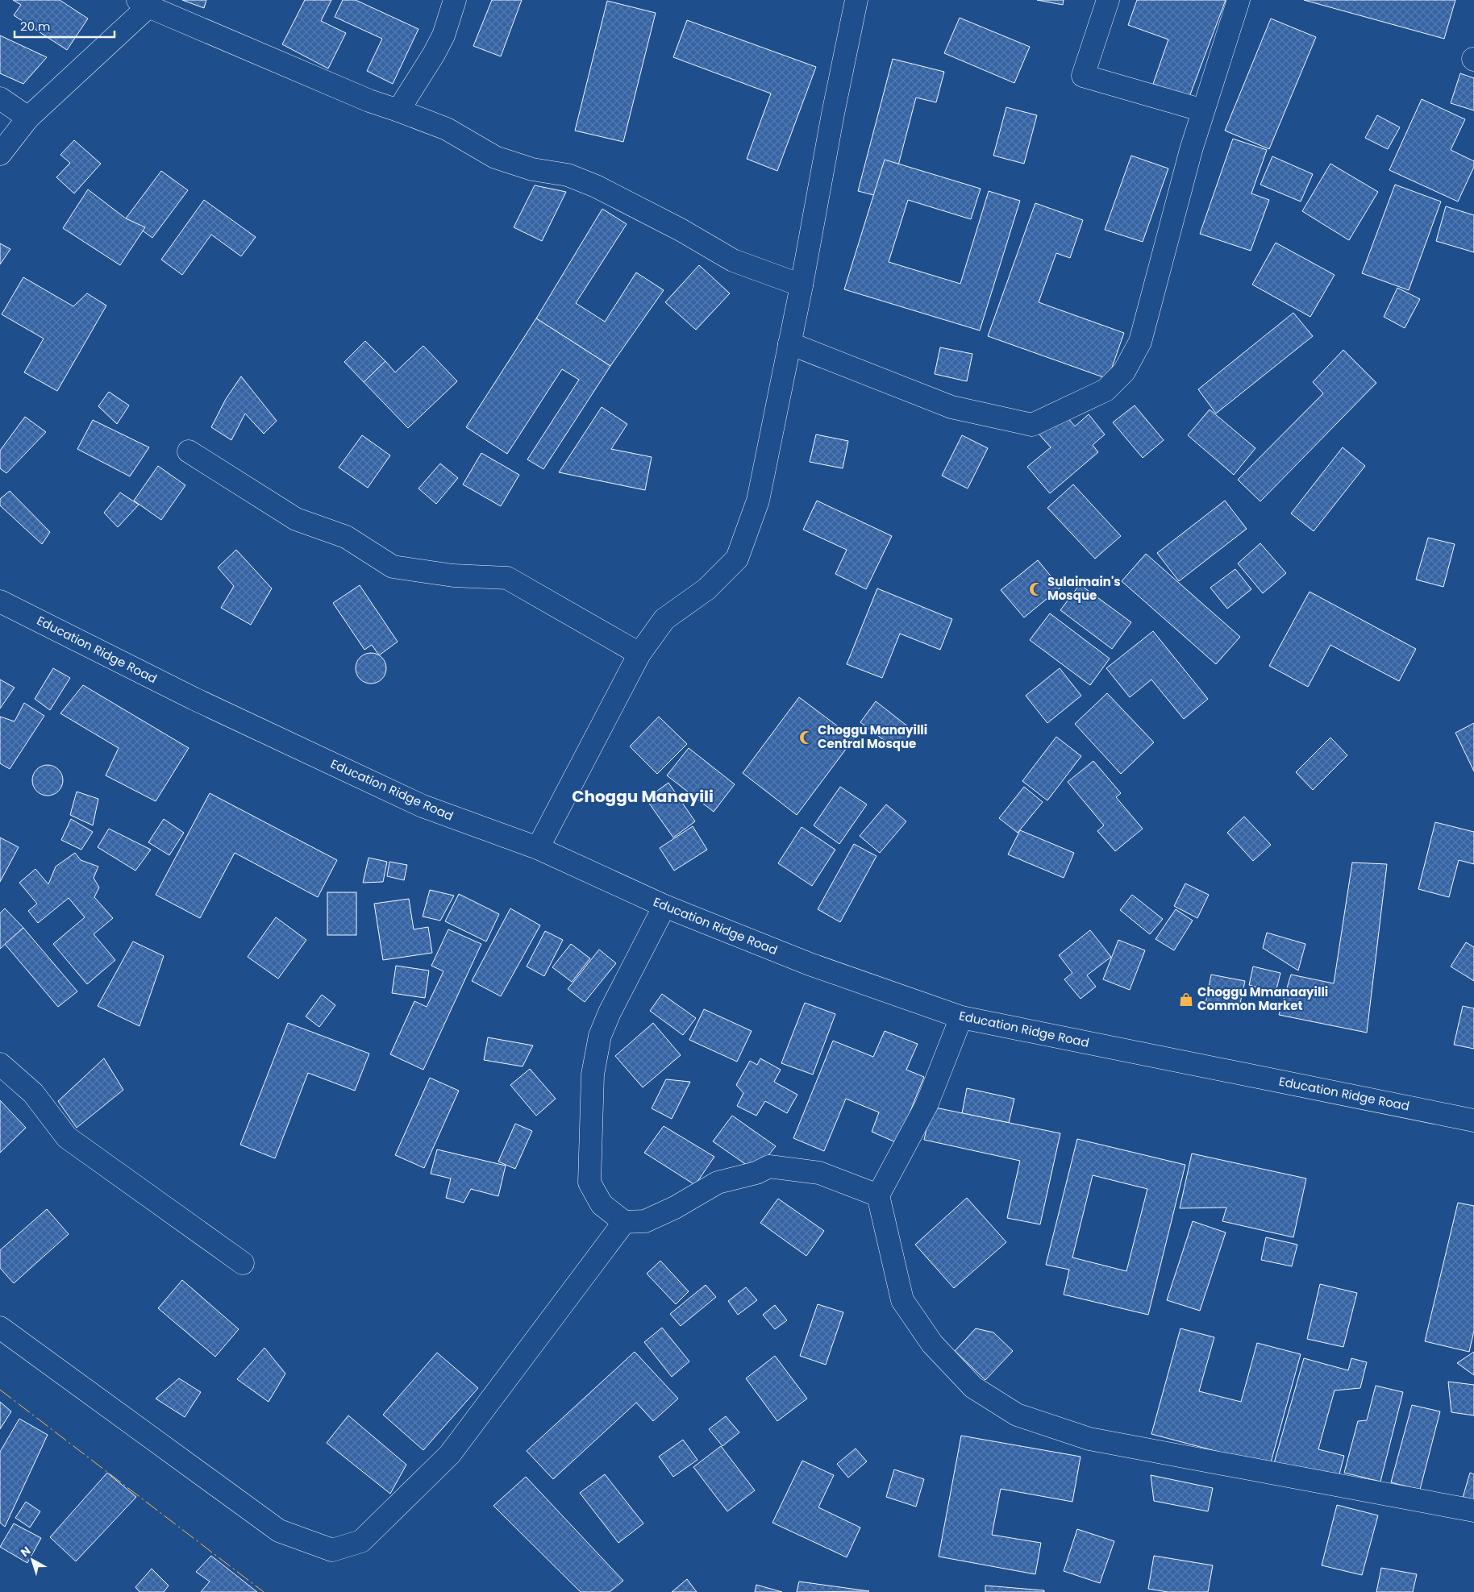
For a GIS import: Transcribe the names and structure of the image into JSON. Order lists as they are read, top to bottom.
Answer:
{
  "streets": {
    "street": ["Education Ridge Road"]
  },
  "districts": ["Choggu Manayili"],
  "places": {
    "mosque": ["Sulaimain's Mosque", "Choggu Manayilli Central Mosque"],
    "shop": ["Choggu Mmanaayilli Common Market"]
  },
  "scale_bar": "20 m",
  "north": "top left"
}
